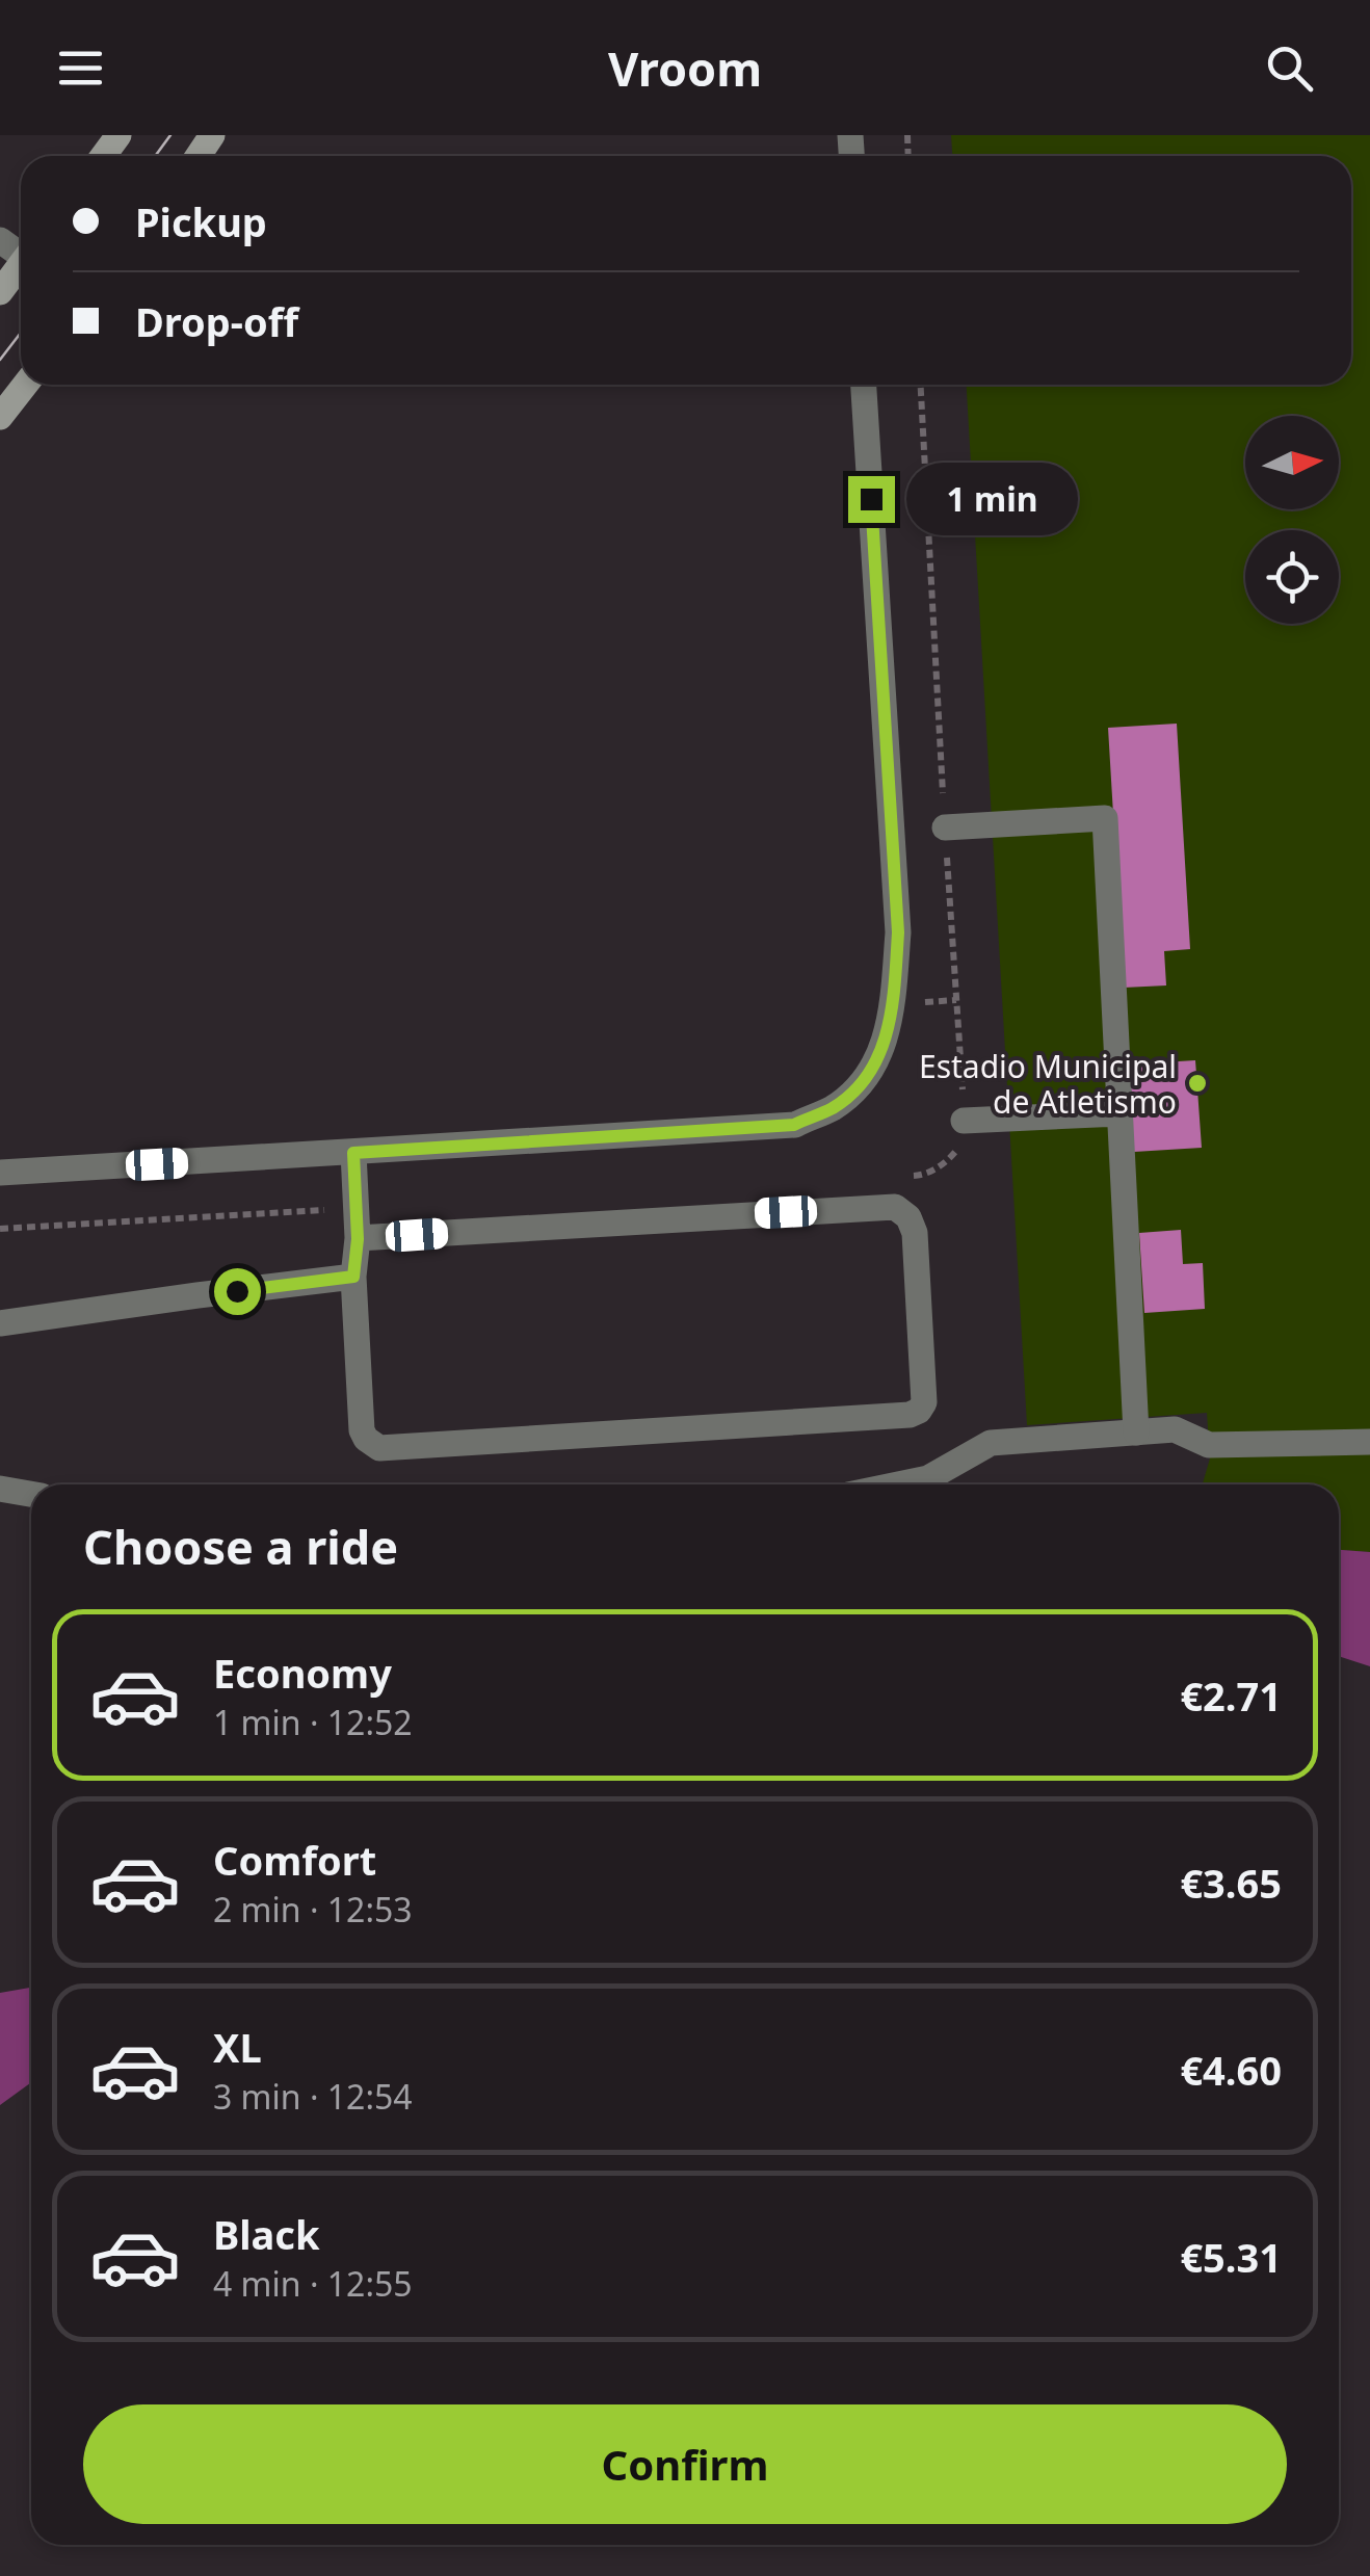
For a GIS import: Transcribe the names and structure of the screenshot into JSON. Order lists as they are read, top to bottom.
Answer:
{
  "places": ["Estadio Municipal de Atletismo"],
  "north": "right",
  "page": {
    "header": "Vroom",
    "banner": ["Pickup", "Drop-off"],
    "bubble": "1 min",
    "heading": "Choose a ride",
    "list": [
      {
        "name": "Economy",
        "note": "1 min · 12:52",
        "value": "€2.71"
      },
      {
        "name": "Comfort",
        "note": "2 min · 12:53",
        "value": "€3.65"
      },
      {
        "name": "XL",
        "note": "3 min · 12:54",
        "value": "€4.60"
      },
      {
        "name": "Black",
        "note": "4 min · 12:55",
        "value": "€5.31"
      }
    ],
    "buttons": "Confirm"
  }
}
